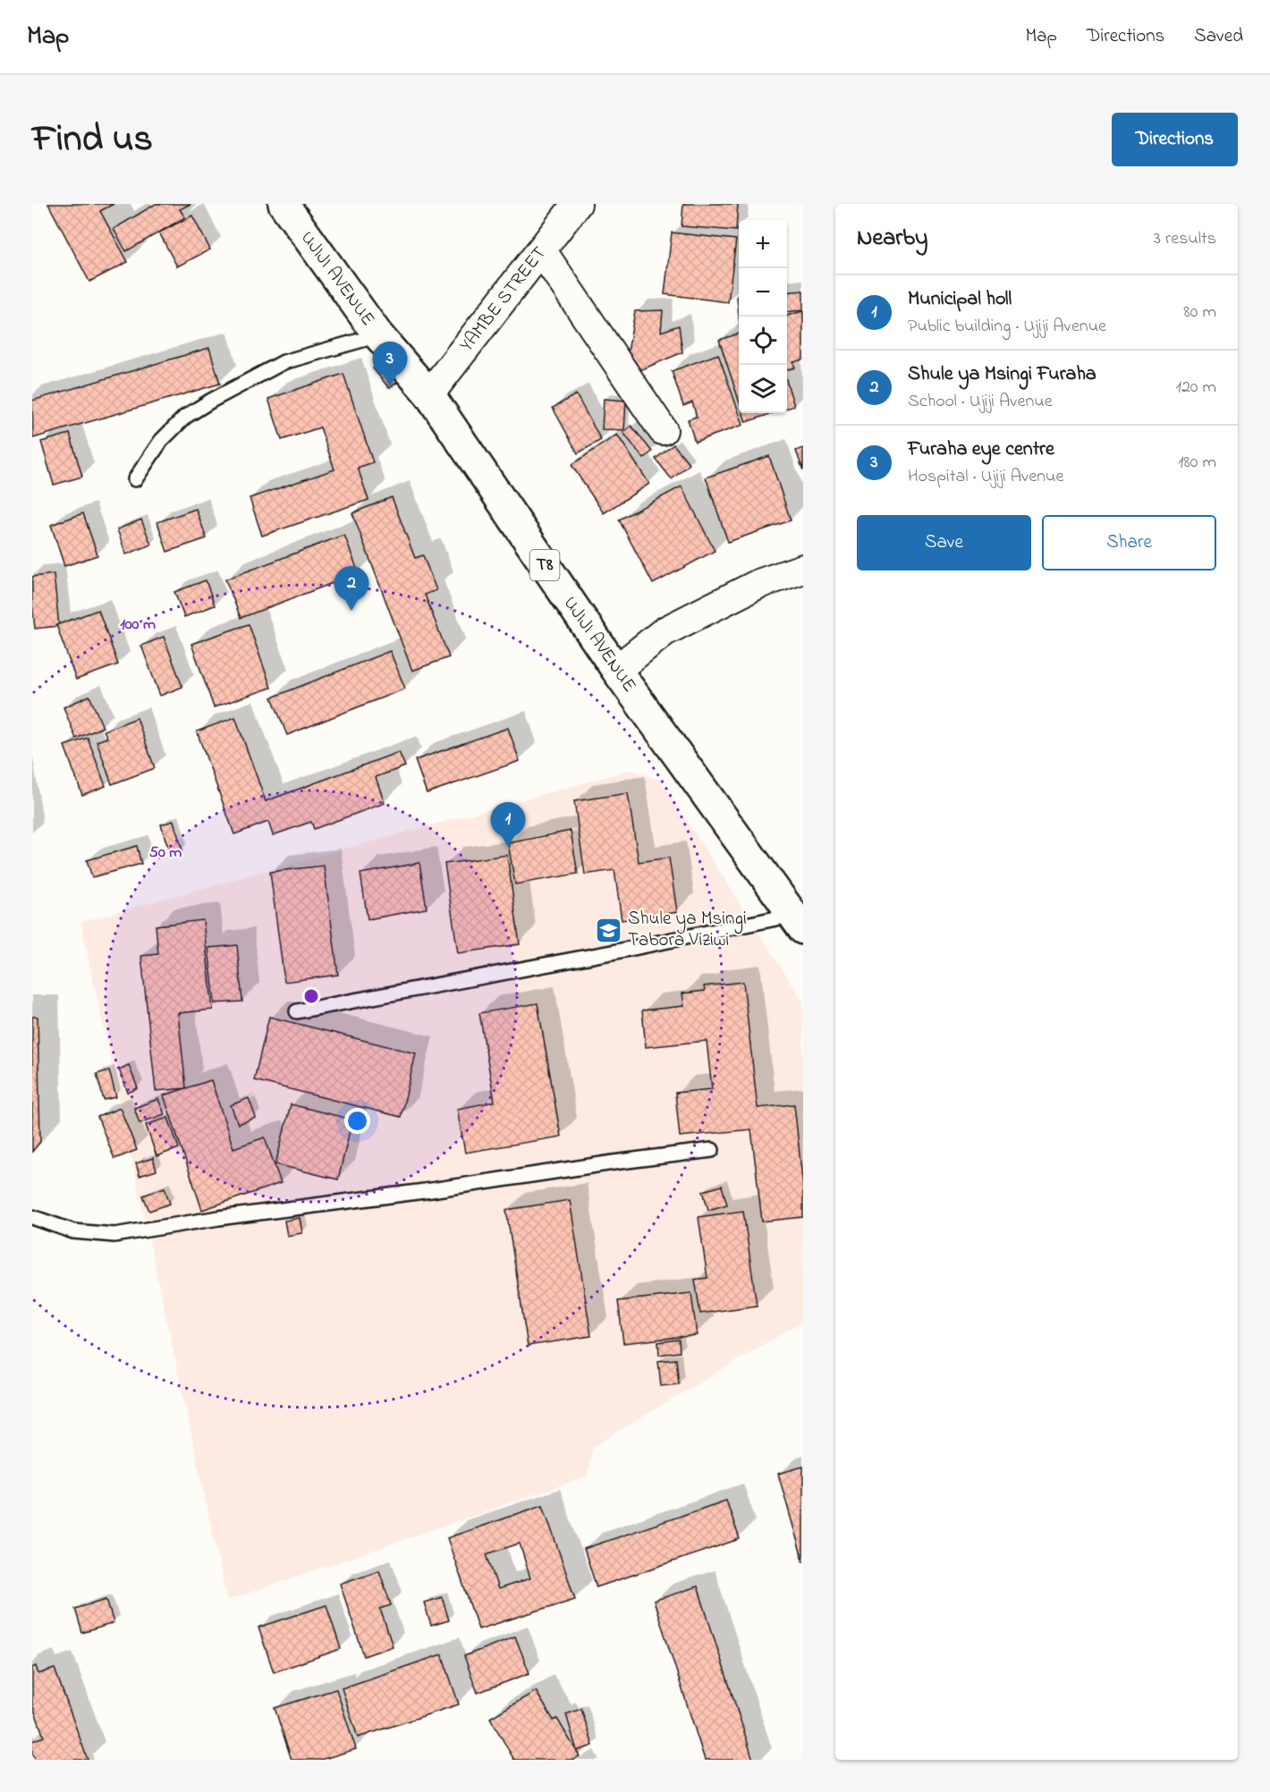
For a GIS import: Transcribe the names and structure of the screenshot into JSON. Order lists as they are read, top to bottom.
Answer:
{
  "streets": {
    "highway": ["UJIJI AVENUE", "T8"],
    "street": ["YAMBE STREET"]
  },
  "crossings": [
    ["UJIJI AVENUE", "YAMBE STREET"]
  ],
  "places": {
    "school or university": ["Shule ya Msingi Tabora Viziwi"]
  },
  "page": {
    "header": "Map",
    "nav": ["Map", "Directions", "Saved"],
    "title": "Find us",
    "buttons": [
      "Directions",
      ["Save", "Share"]
    ],
    "heading": ["Nearby", "3 results"],
    "map_buttons": ["+", "−"],
    "list": [
      {
        "mark": "1",
        "name": "Municipal holl",
        "note": "Public building · Ujiji Avenue",
        "value": "80 m"
      },
      {
        "mark": "2",
        "name": "Shule ya Msingi Furaha",
        "note": "School · Ujiji Avenue",
        "value": "120 m"
      },
      {
        "mark": "3",
        "name": "Furaha eye centre",
        "note": "Hospital · Ujiji Avenue",
        "value": "180 m"
      }
    ],
    "pins": ["3", "2", "1"]
  },
  "rings": ["100 m", "50 m"]
}
